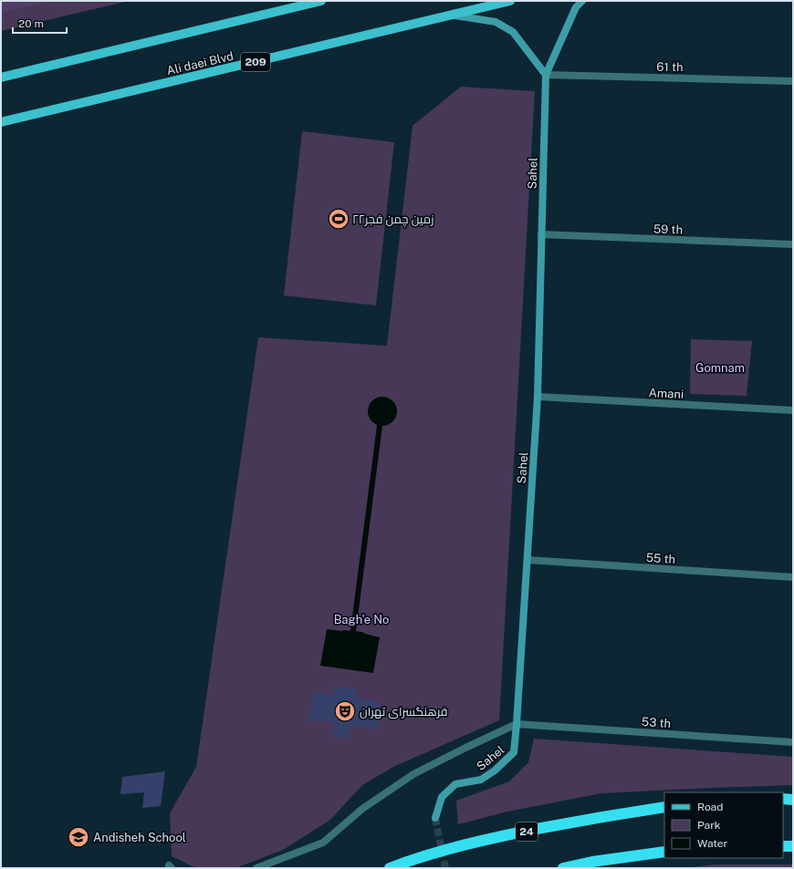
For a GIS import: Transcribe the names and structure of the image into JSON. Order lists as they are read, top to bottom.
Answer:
{
  "streets": {
    "highway": ["24"],
    "main road": ["209", "Ali daei Blvd", "Sahel"],
    "street": [
      "61 th",
      "59 th",
      "Amani",
      "55 th",
      "53 th"
    ]
  },
  "crossings": [
    ["61 th", "Sahel"],
    ["Sahel", "59 th"],
    ["Sahel", "Amani"],
    ["Sahel", "55 th"],
    ["Sahel", "53 th"]
  ],
  "parks": ["Gomnam", "Bagh'e No"],
  "places": {
    "sports": ["زمین چمن فجر۲۲"],
    "theatre": ["فرهنگسرای تهران"],
    "school or university": ["Andisheh School"]
  },
  "legend": ["Road", "Park", "Water"],
  "scale_bar": "20 m"
}
